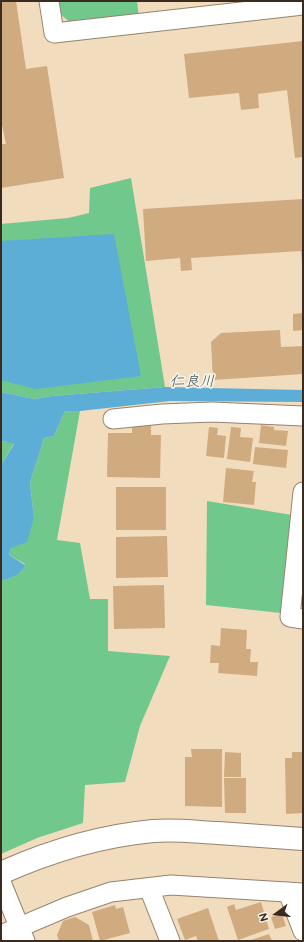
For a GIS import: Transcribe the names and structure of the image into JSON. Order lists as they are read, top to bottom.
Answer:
{
  "water": ["仁良川"],
  "north": "left"
}
